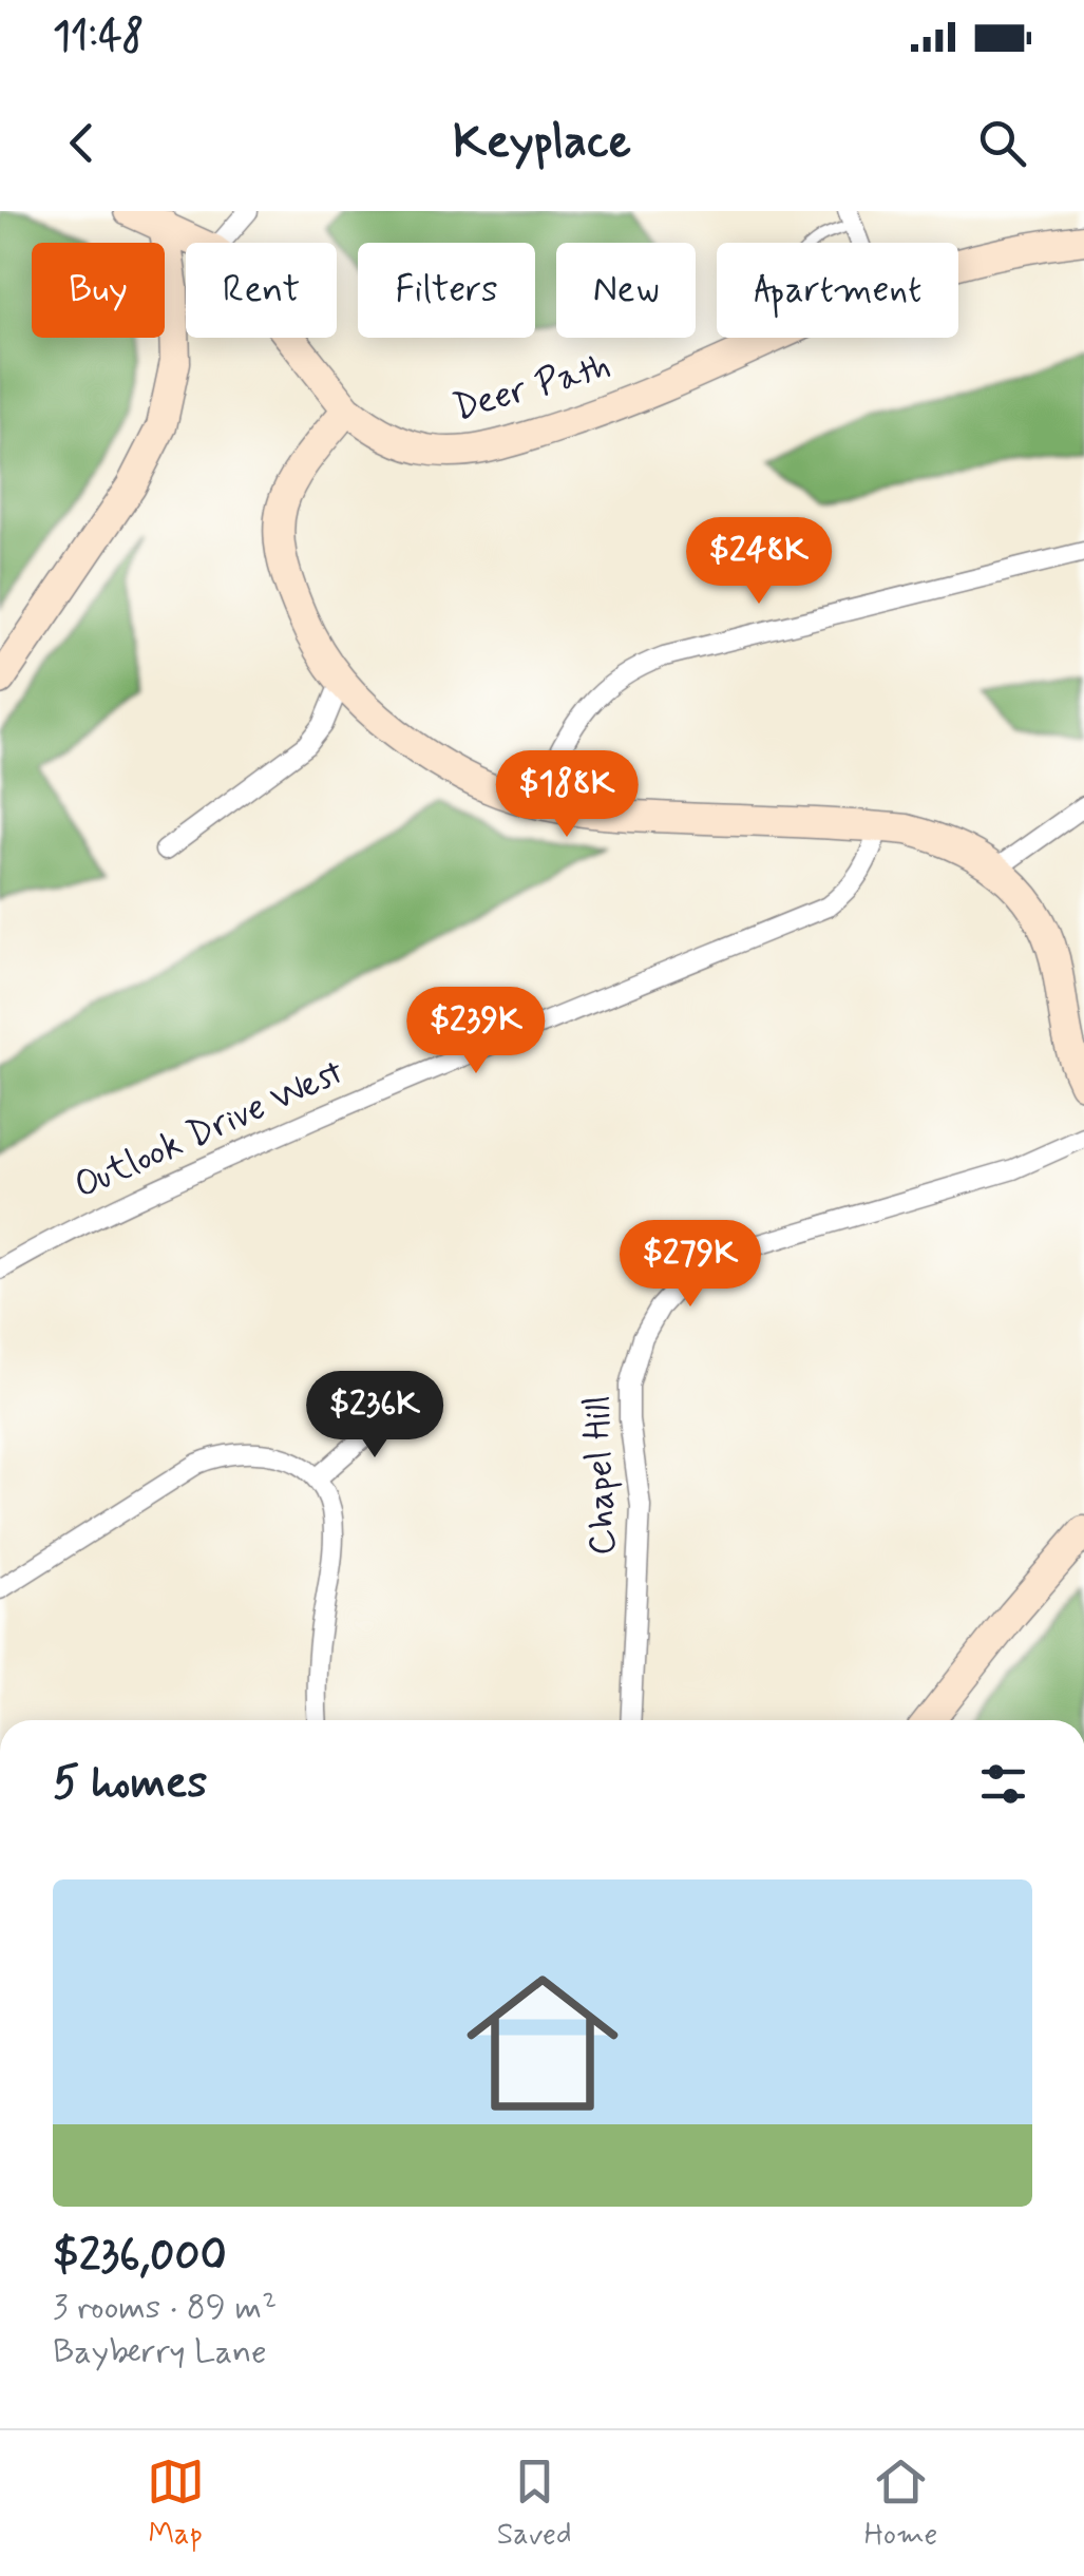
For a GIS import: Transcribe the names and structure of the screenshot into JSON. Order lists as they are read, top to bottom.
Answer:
{
  "streets": {
    "street": ["Deer Path", "Outlook Drive West", "Chapel Hill"]
  },
  "page": {
    "status": "11:48",
    "header": "Keyplace",
    "chip": [
      "Buy",
      "Rent",
      "Filters",
      "New",
      "Apartment"
    ],
    "price": [
      "$248K",
      "$188K",
      "$239K",
      "$279K",
      "$236K"
    ],
    "heading": "5 homes",
    "list": [
      {
        "name": "$236,000",
        "note": "3 rooms · 89 m² · Bayberry Lane"
      }
    ],
    "tabs": ["Map", "Saved", "Home"]
  }
}
